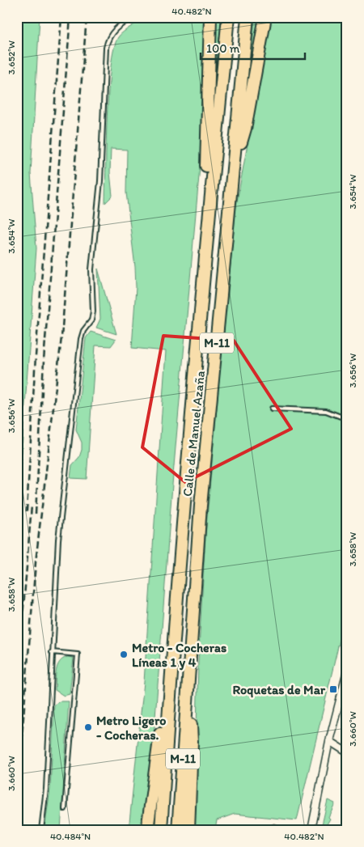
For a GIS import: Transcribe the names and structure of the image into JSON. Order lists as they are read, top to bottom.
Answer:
{
  "streets": {
    "highway": ["M-11", "Calle de Manuel Azaña"]
  },
  "places": {
    "other": ["Metro - Cocheras Líneas 1 y 4", "Metro Ligero - Cocheras."],
    "transit": ["Roquetas de Mar"]
  },
  "scale_bar": "100 m",
  "coordinates": [
    "40.482°N",
    "3.652°W",
    "3.654°W",
    "3.656°W",
    "3.658°W",
    "3.660°W",
    "40.484°N"
  ]
}
